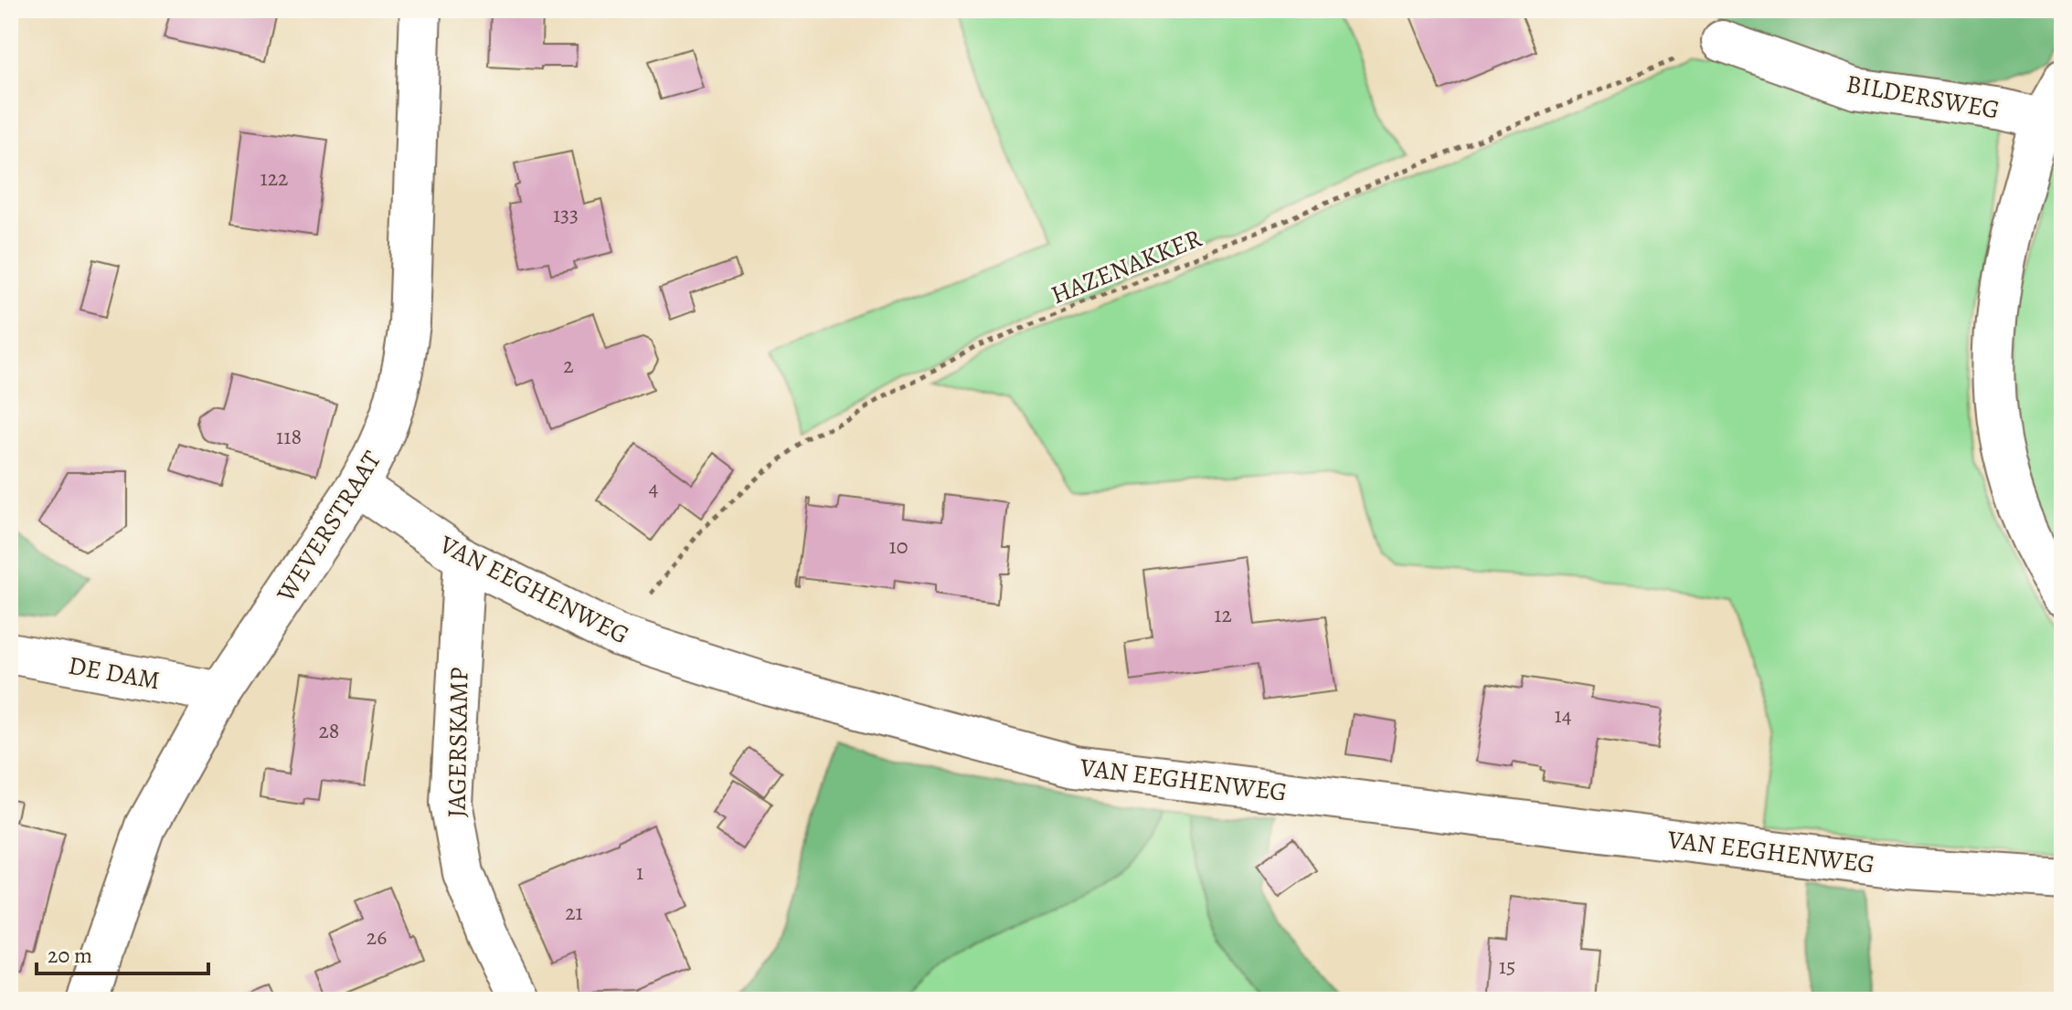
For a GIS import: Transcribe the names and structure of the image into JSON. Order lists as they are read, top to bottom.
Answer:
{
  "streets": {
    "street": [
      "BILDERSWEG",
      "WEVERSTRAAT",
      "VAN EEGHENWEG",
      "DE DAM",
      "JAGERSKAMP"
    ],
    "path": ["HAZENAKKER"]
  },
  "crossings": [
    ["BILDERSWEG", "HAZENAKKER"],
    ["HAZENAKKER", "VAN EEGHENWEG"],
    ["WEVERSTRAAT", "VAN EEGHENWEG"],
    ["WEVERSTRAAT", "DE DAM"],
    ["VAN EEGHENWEG", "JAGERSKAMP"]
  ],
  "house_numbers": [
    "122",
    "133",
    "2",
    "118",
    "4",
    "10",
    "12",
    "14",
    "28",
    "1",
    "21",
    "26",
    "15"
  ],
  "scale_bar": "20 m"
}
